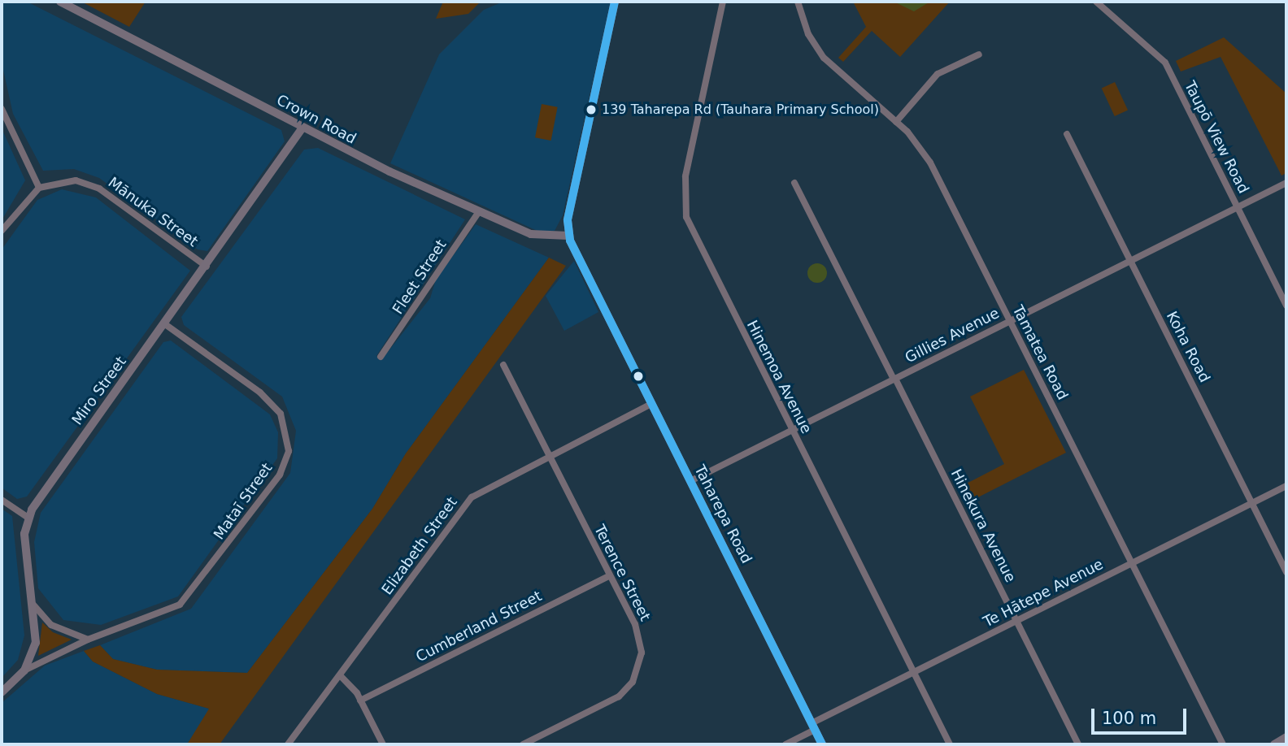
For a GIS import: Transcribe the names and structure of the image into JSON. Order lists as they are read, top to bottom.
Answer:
{
  "streets": {
    "street": [
      "Crown Road",
      "Taupō View Road",
      "Mānuka Street",
      "Fleet Street",
      "Gillies Avenue",
      "Koha Road",
      "Tamatea Road",
      "Hinemoa Avenue",
      "Miro Street",
      "Mataī Street",
      "Taharepa Road",
      "Hinekura Avenue",
      "Elizabeth Street",
      "Terence Street",
      "Te Hātepe Avenue",
      "Cumberland Street"
    ]
  },
  "crossings": [
    ["Crown Road", "Fleet Street"],
    ["Crown Road", "Miro Street"],
    ["Crown Road", "Taharepa Road"],
    ["Taupō View Road", "Gillies Avenue"],
    ["Mānuka Street", "Miro Street"],
    ["Gillies Avenue", "Koha Road"],
    ["Gillies Avenue", "Tamatea Road"],
    ["Gillies Avenue", "Hinemoa Avenue"],
    ["Gillies Avenue", "Taharepa Road"],
    ["Gillies Avenue", "Hinekura Avenue"],
    ["Koha Road", "Te Hātepe Avenue"],
    ["Tamatea Road", "Te Hātepe Avenue"],
    ["Hinemoa Avenue", "Te Hātepe Avenue"],
    ["Miro Street", "Mataī Street"],
    ["Taharepa Road", "Elizabeth Street"],
    ["Taharepa Road", "Te Hātepe Avenue"],
    ["Hinekura Avenue", "Te Hātepe Avenue"],
    ["Elizabeth Street", "Terence Street"],
    ["Terence Street", "Cumberland Street"]
  ],
  "places": ["139 Taharepa Rd (Tauhara Primary School)"],
  "scale_bar": "100 m"
}
